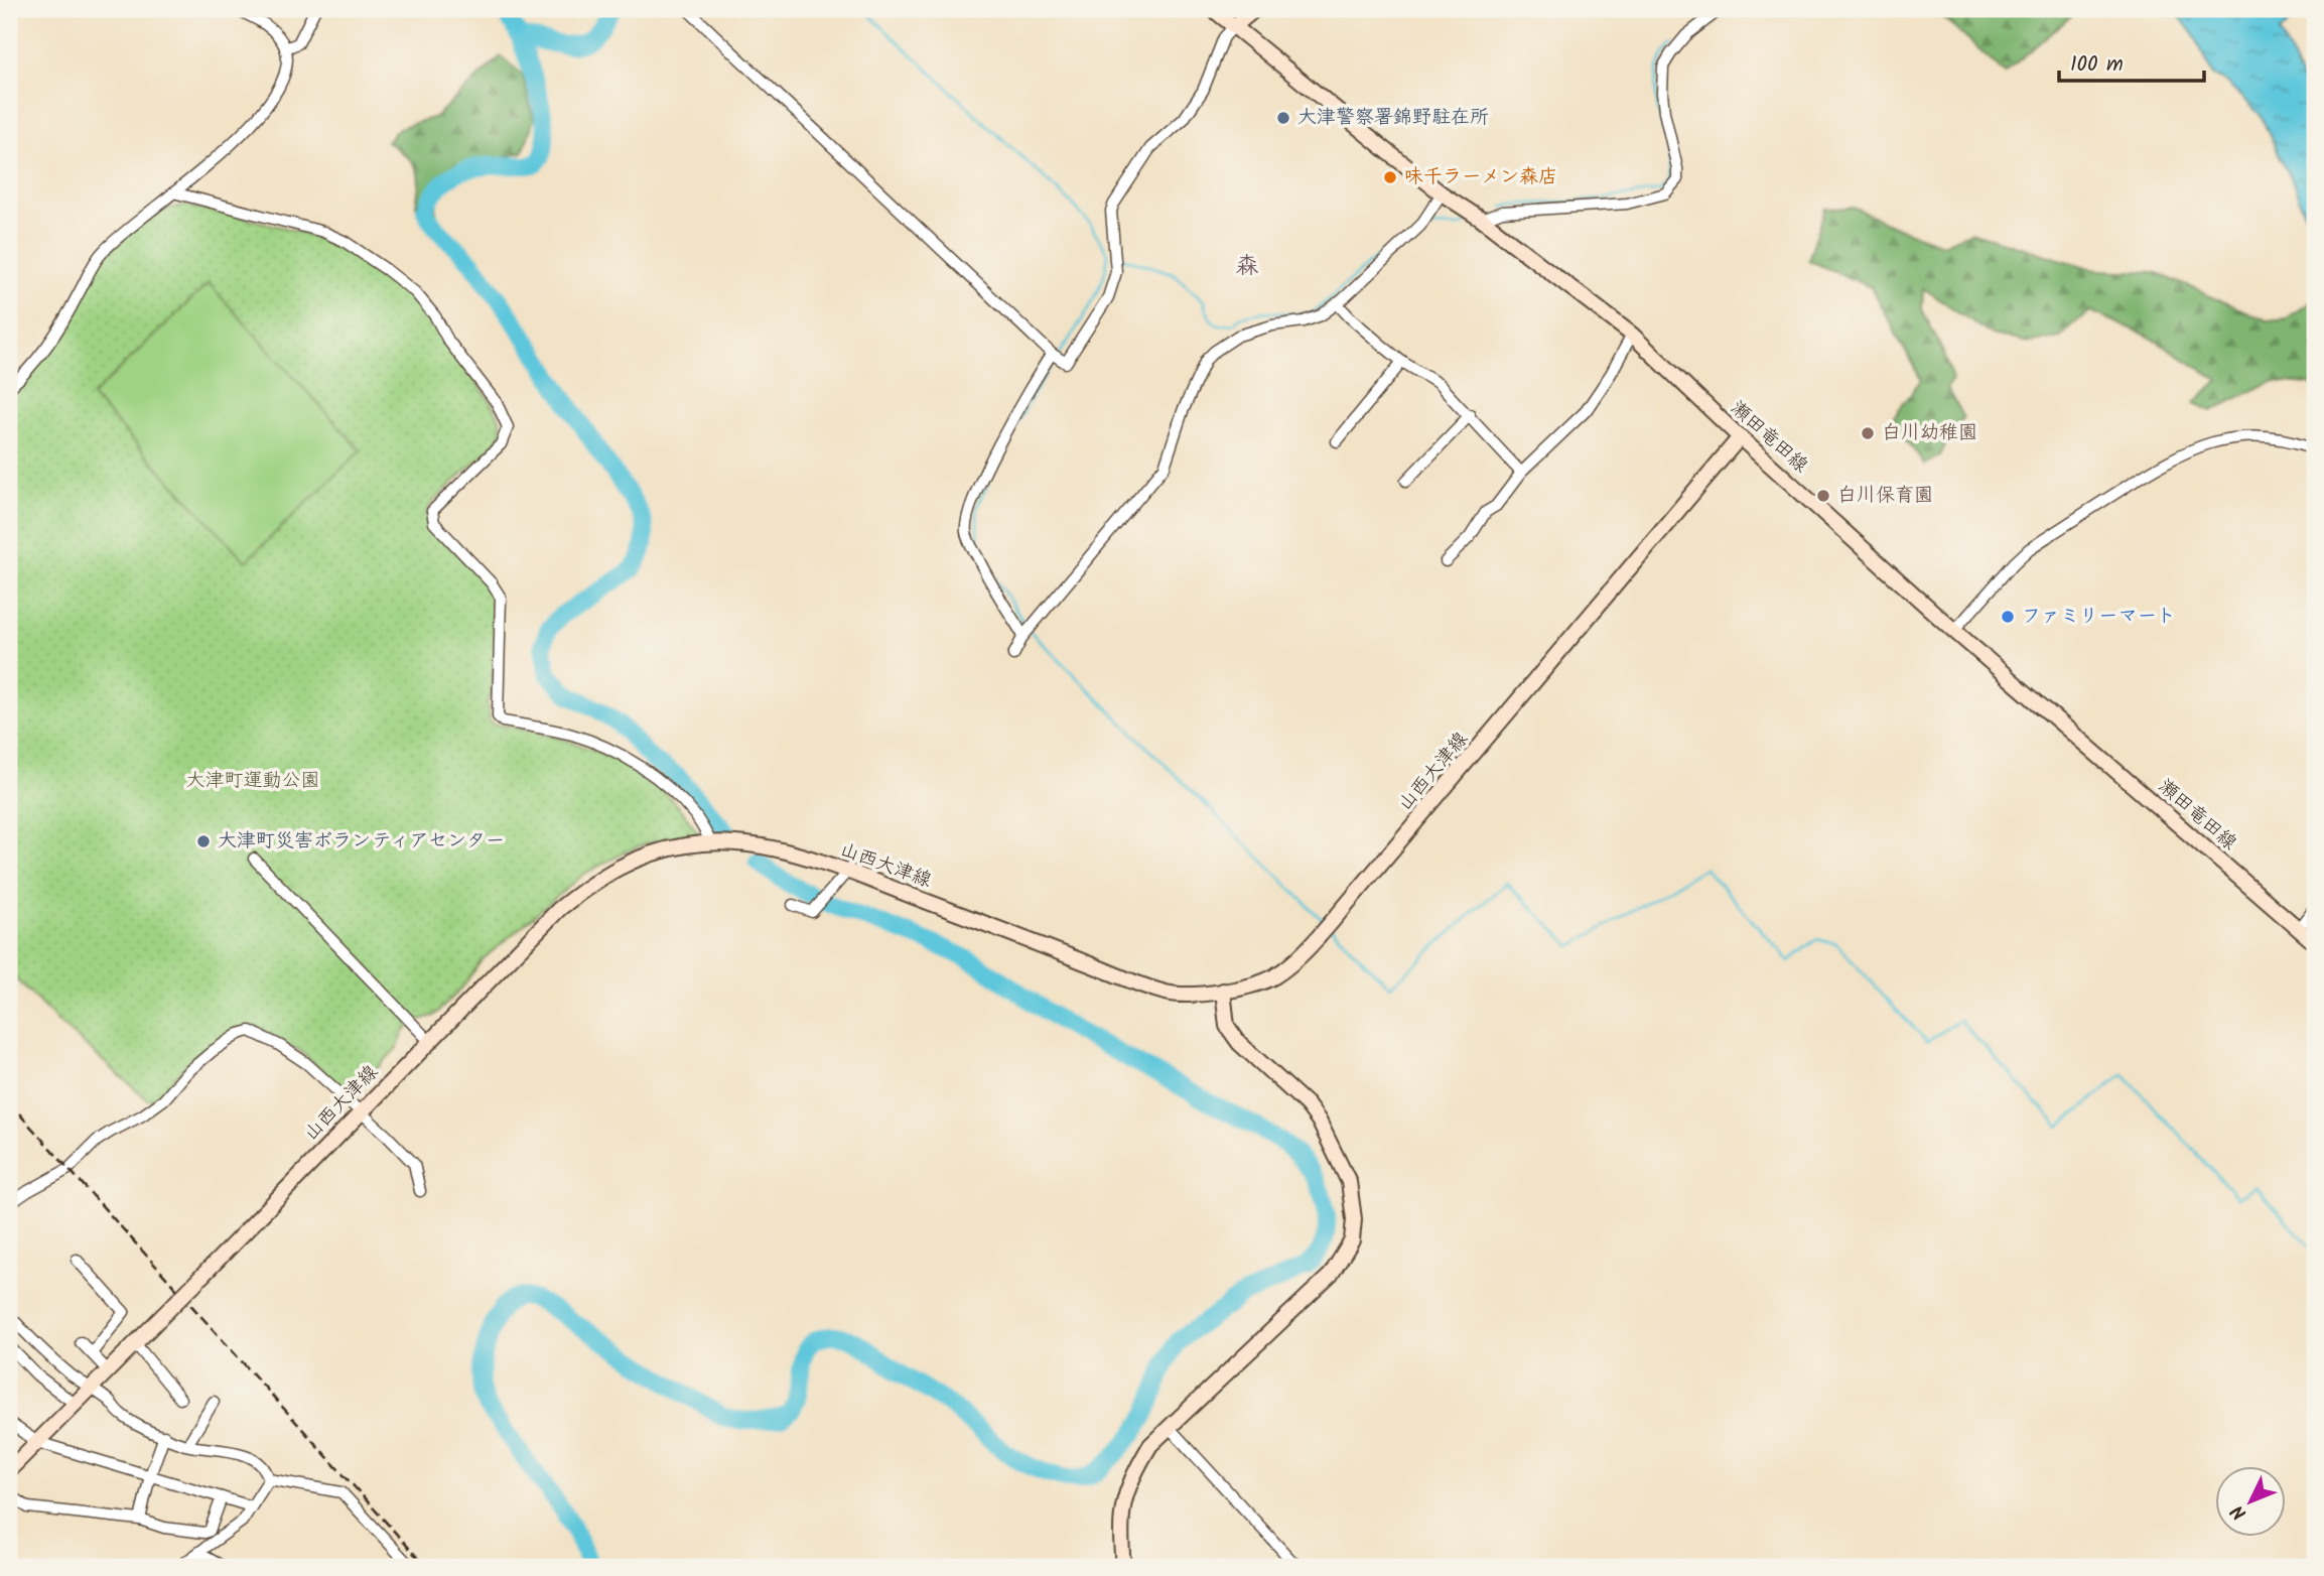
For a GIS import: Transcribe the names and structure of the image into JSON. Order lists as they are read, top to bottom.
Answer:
{
  "streets": {
    "main road": ["瀬田竜田線", "山西大津線"]
  },
  "crossings": [
    ["瀬田竜田線", "山西大津線"]
  ],
  "districts": ["森"],
  "parks": ["大津町運動公園"],
  "places": [
    "大津警察署錦野駐在所",
    "味千ラーメン森店",
    "白川幼稚園",
    "白川保育園",
    "ファミリーマート",
    "大津町災害ボランティアセンター"
  ],
  "scale_bar": "100 m",
  "north": "bottom left"
}
